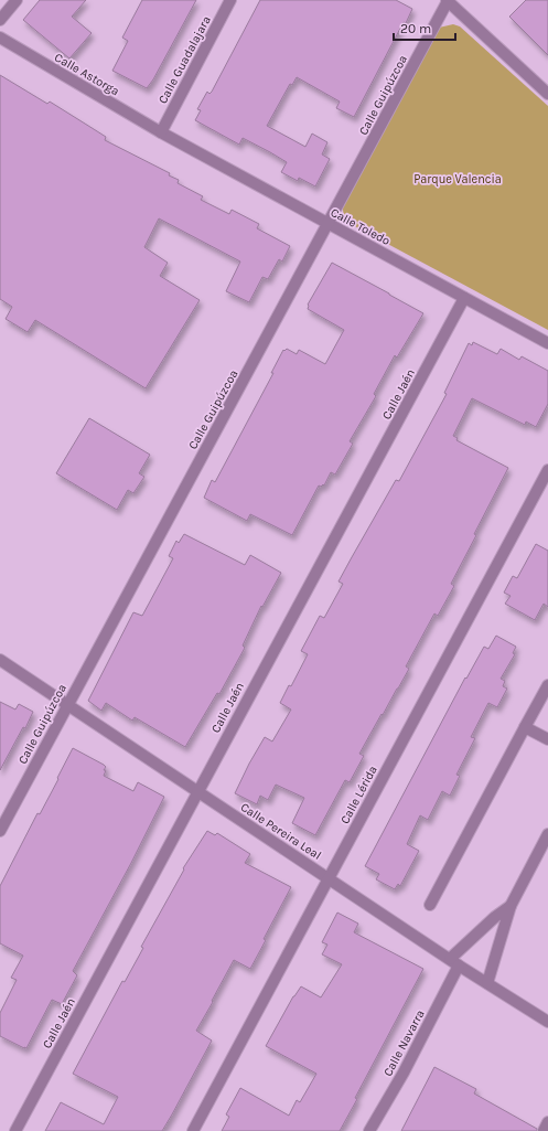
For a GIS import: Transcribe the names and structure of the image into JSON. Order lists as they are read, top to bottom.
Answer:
{
  "streets": {
    "street": [
      "Calle Guadalajara",
      "Calle Astorga",
      "Calle Guipúzcoa",
      "Calle Toledo",
      "Calle Jaén",
      "Calle Lérida",
      "Calle Pereira Leal",
      "Calle Navarra"
    ]
  },
  "crossings": [
    ["Calle Guadalajara", "Calle Astorga"],
    ["Calle Guadalajara", "Calle Toledo"],
    ["Calle Astorga", "Calle Toledo"],
    ["Calle Guipúzcoa", "Calle Toledo"],
    ["Calle Guipúzcoa", "Calle Pereira Leal"],
    ["Calle Toledo", "Calle Jaén"],
    ["Calle Jaén", "Calle Pereira Leal"],
    ["Calle Lérida", "Calle Pereira Leal"],
    ["Calle Pereira Leal", "Calle Navarra"]
  ],
  "parks": ["Parque Valencia"],
  "scale_bar": "20 m"
}
